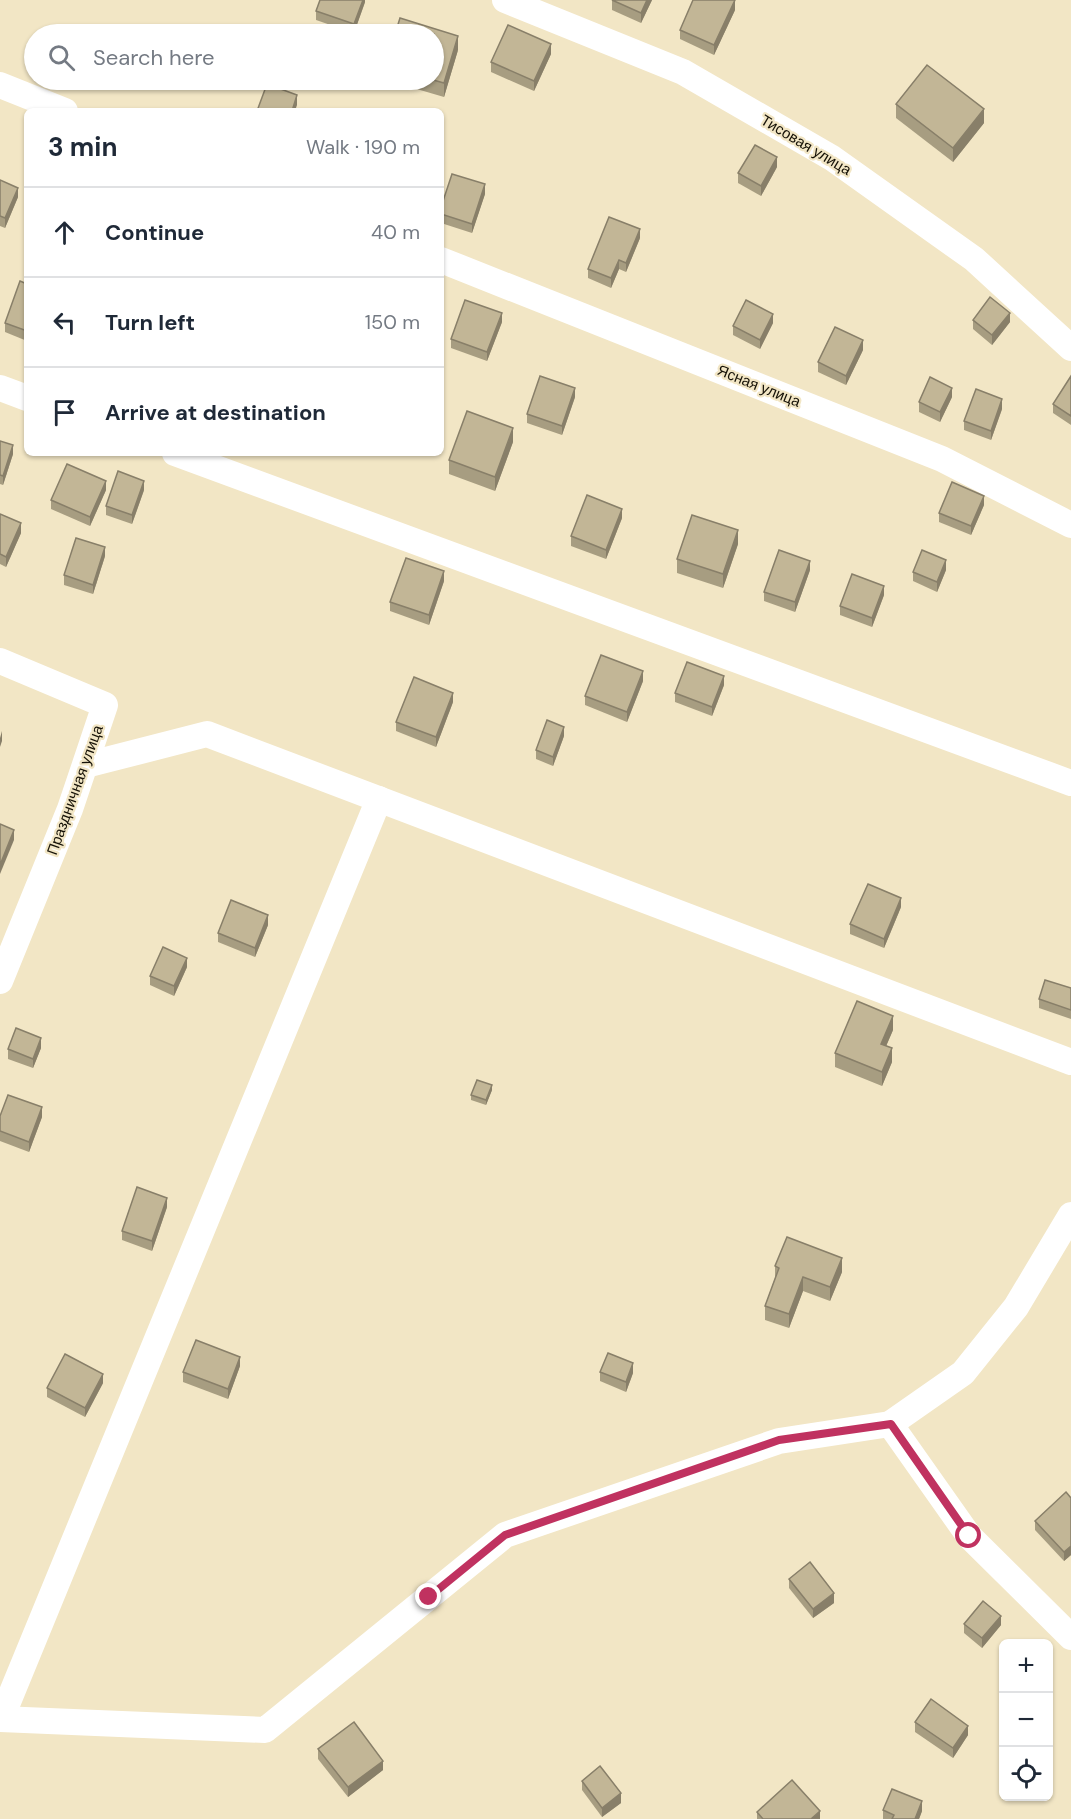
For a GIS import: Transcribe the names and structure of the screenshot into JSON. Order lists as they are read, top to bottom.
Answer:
{
  "streets": {
    "street": ["Тисовая улица", "Ясная улица", "Праздничная улица"]
  },
  "page": {
    "search": "Search here",
    "heading": ["3 min", "Walk · 190 m"],
    "list": [
      ["Continue", "40 m"],
      ["Turn left", "150 m"],
      "Arrive at destination"
    ],
    "map_buttons": ["+", "−"]
  }
}
